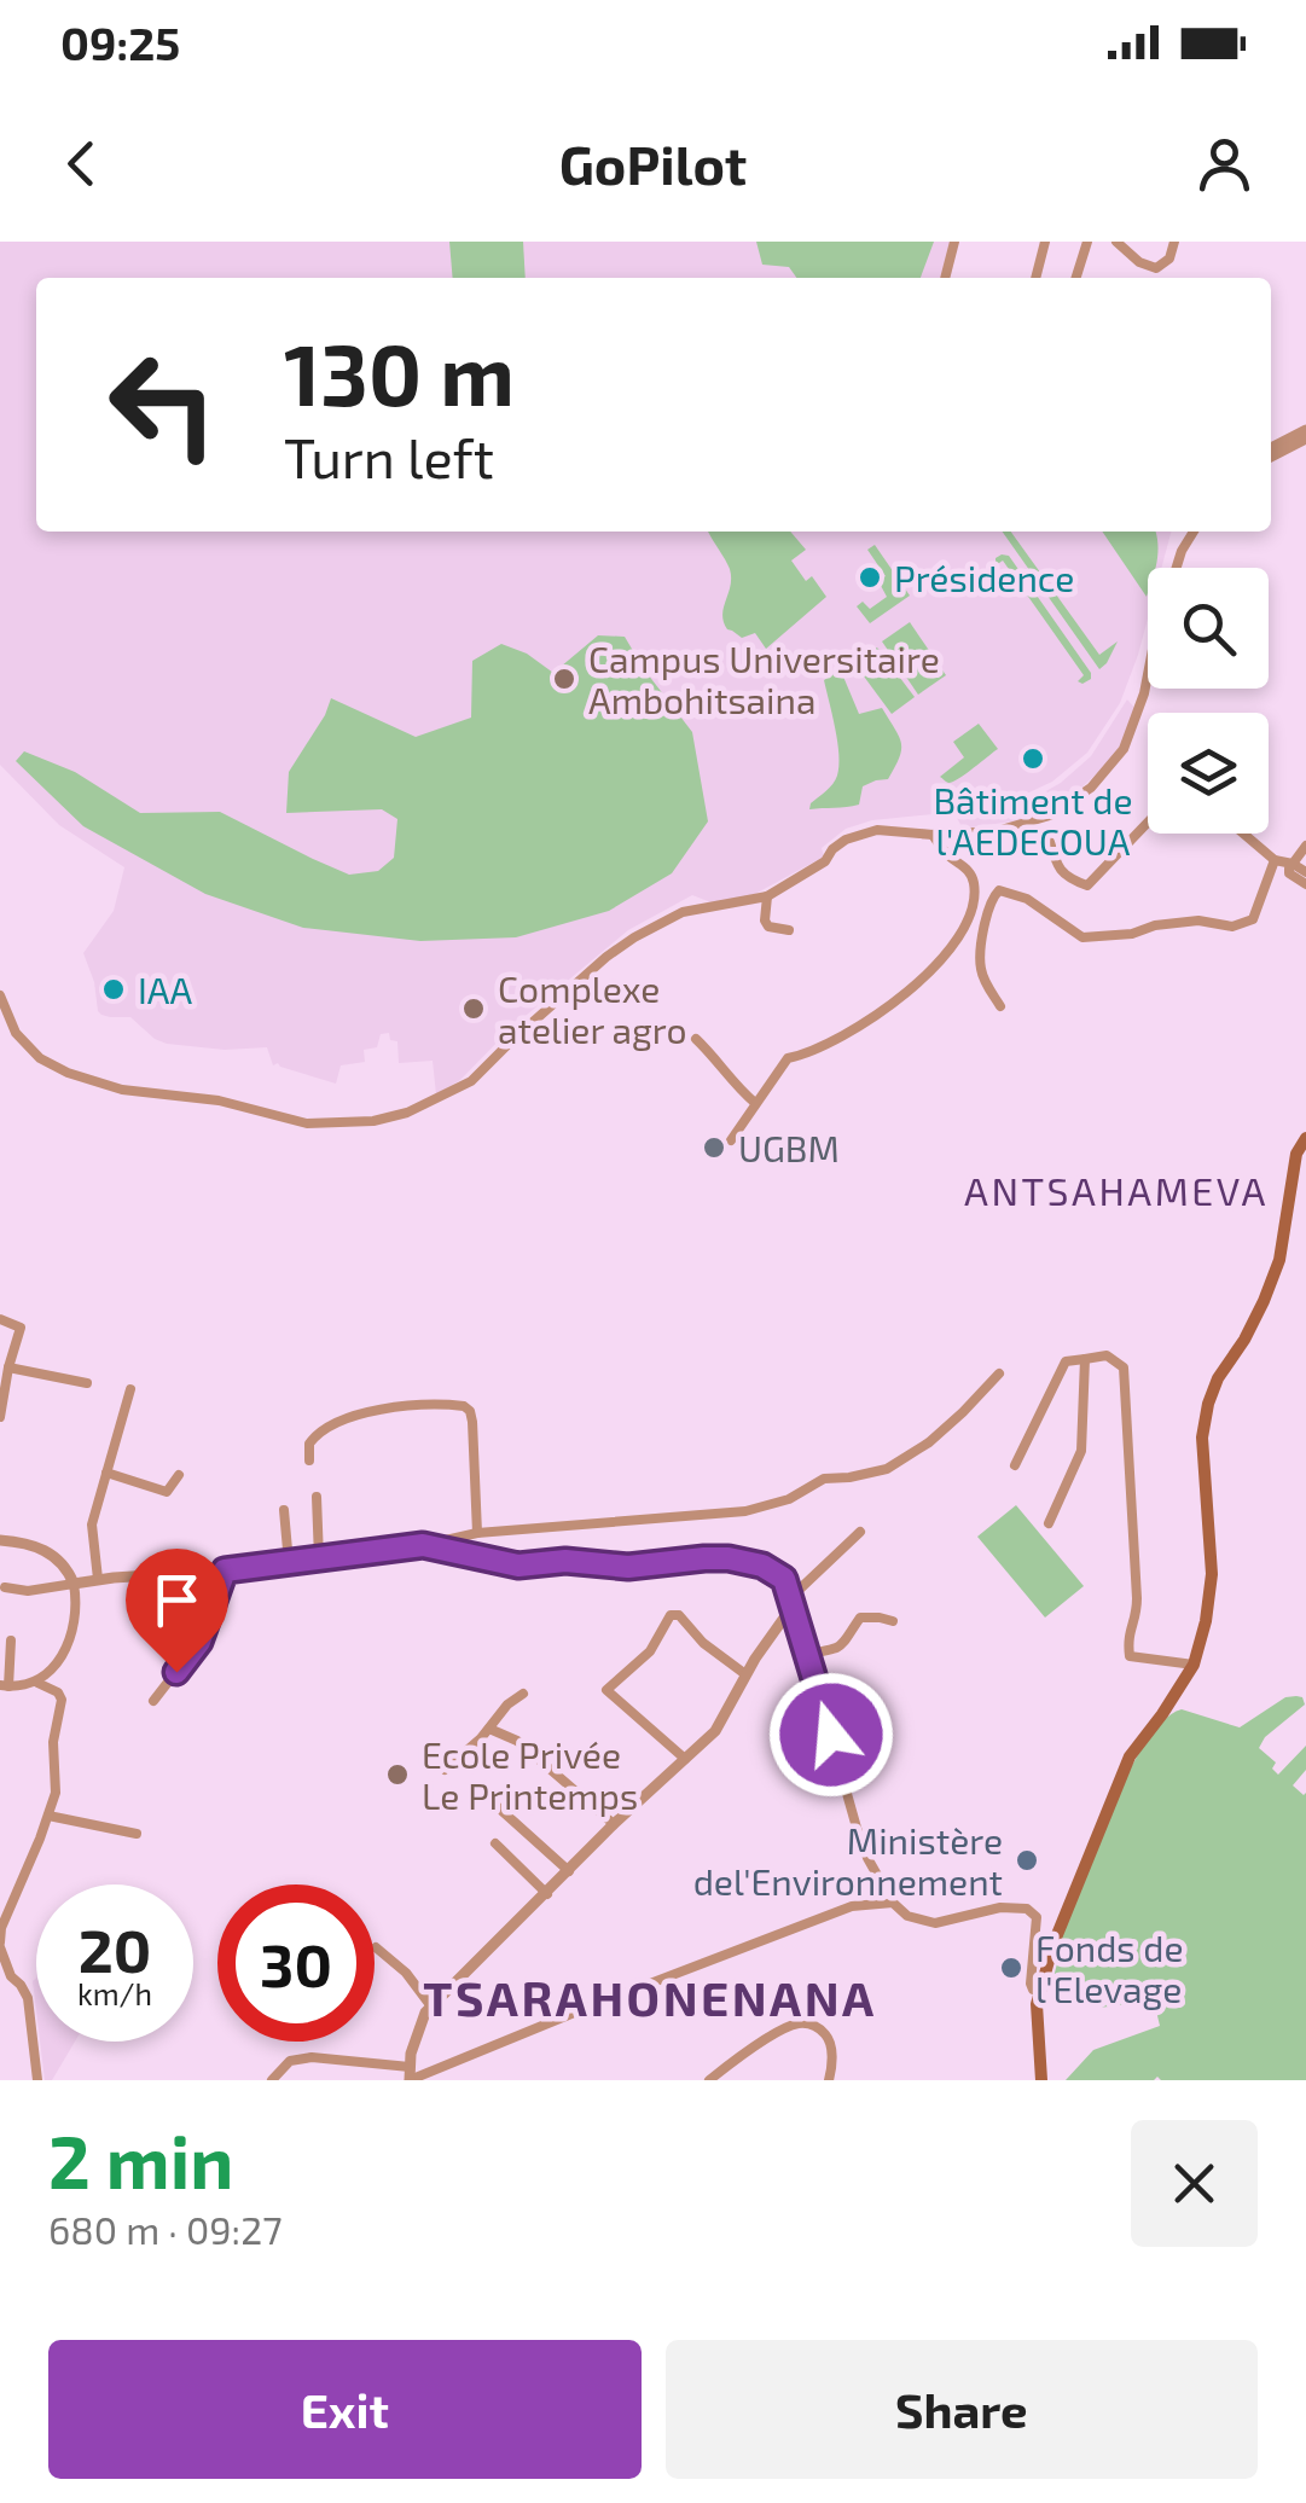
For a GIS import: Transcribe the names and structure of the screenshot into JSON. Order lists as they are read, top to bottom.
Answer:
{
  "districts": ["ANTSAHAMEVA", "TSARAHONENANA"],
  "places": [
    "Présidence",
    "Campus Universitaire Ambohitsaina",
    "Bâtiment de l'AEDECOUA",
    "IAA",
    "Complexe atelier agro",
    "UGBM",
    "Ecole Privée Le Printemps",
    "Ministère del'Environnement",
    "Fonds de l'Elevage"
  ],
  "page": {
    "status": "09:25",
    "header": "GoPilot",
    "turn": ["130 m", "Turn left"],
    "speed": "20 km/h",
    "limit": "30",
    "heading": ["2 min", "680 m · 09:27"],
    "buttons": ["Exit", "Share"]
  }
}
